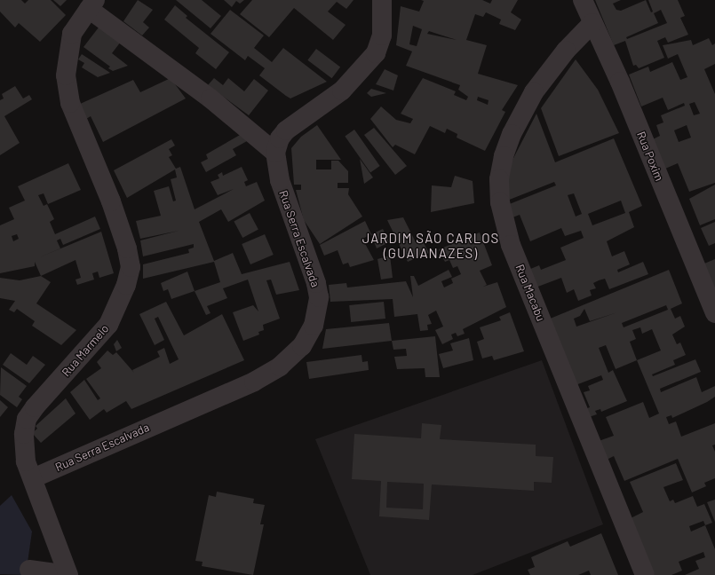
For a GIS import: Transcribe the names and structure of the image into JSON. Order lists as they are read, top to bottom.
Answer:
{
  "streets": {
    "street": [
      "Rua Poxim",
      "Rua Serra Escalvada",
      "Rua Macabu",
      "Rua Marmelo"
    ]
  },
  "crossings": [
    ["Rua Poxim", "Rua Macabu"],
    ["Rua Serra Escalvada", "Rua Marmelo"]
  ],
  "districts": ["JARDIM SÃO CARLOS (GUAIANAZES)"]
}
